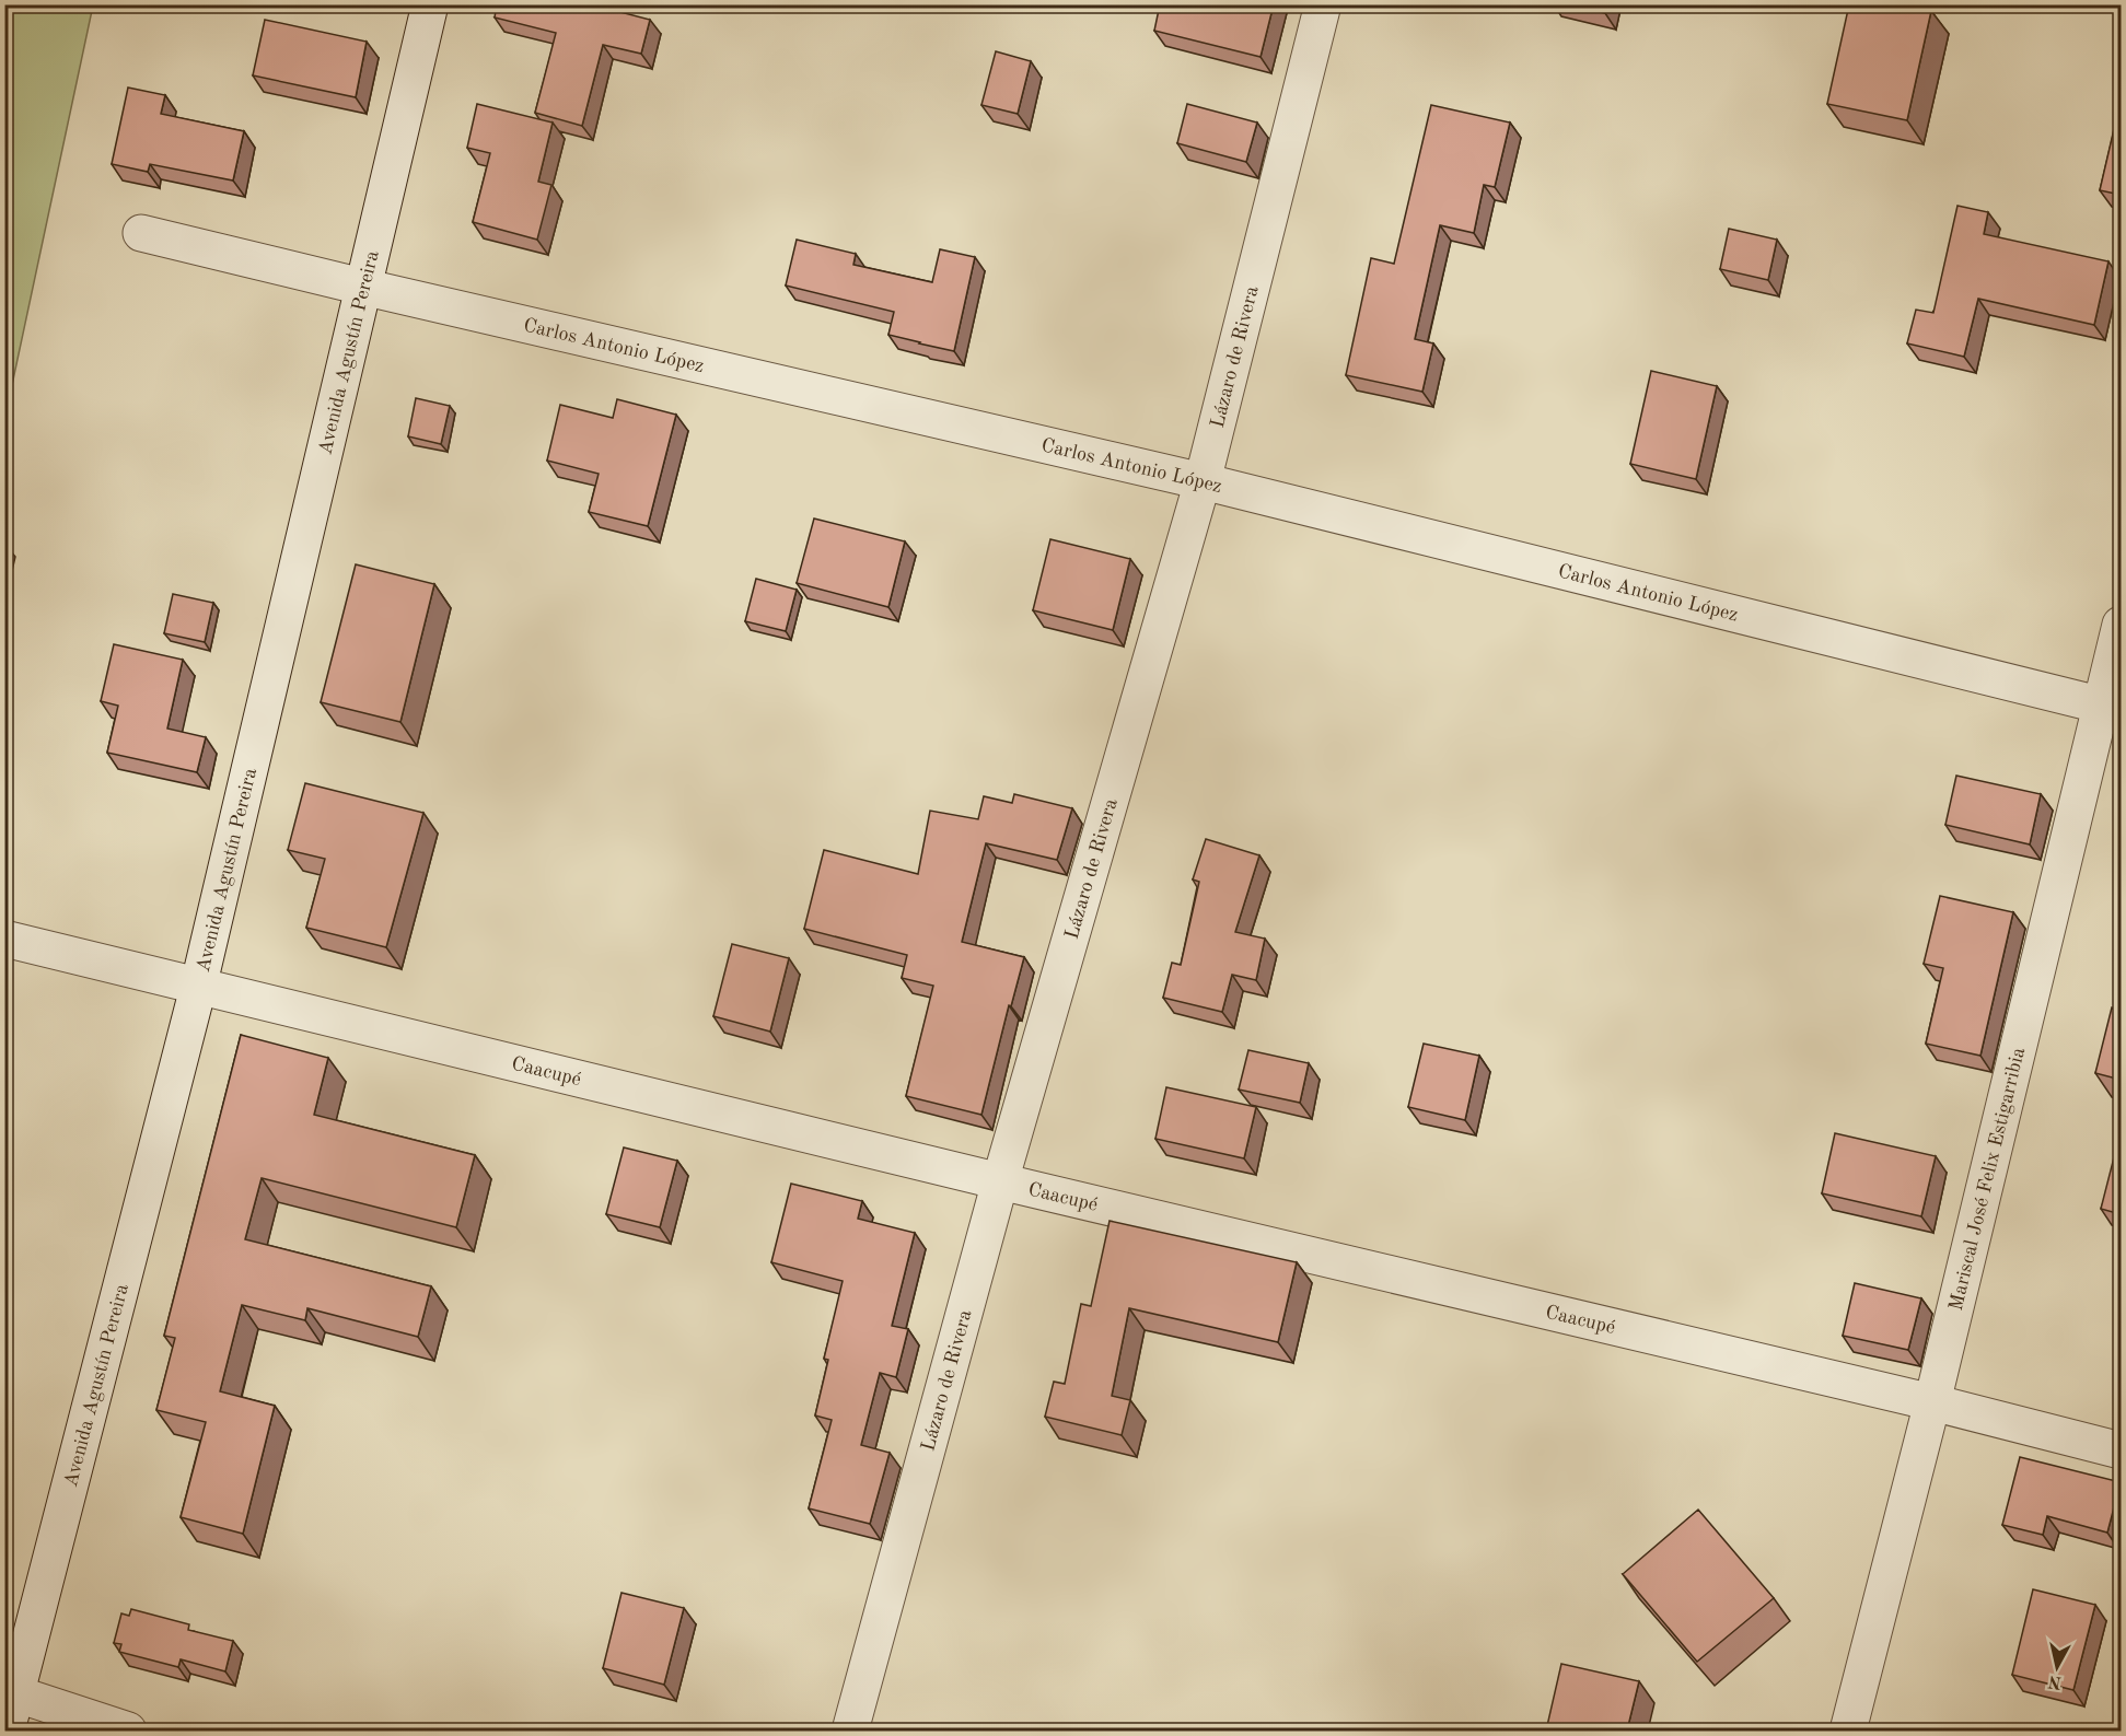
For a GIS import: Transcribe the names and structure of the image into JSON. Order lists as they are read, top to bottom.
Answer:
{
  "streets": {
    "street": [
      "Carlos Antonio López",
      "Avenida Agustín Pereira",
      "Lázaro de Rivera",
      "Caacupé",
      "Mariscal José Felix Estigarribia"
    ]
  },
  "crossings": [
    ["Carlos Antonio López", "Avenida Agustín Pereira"],
    ["Carlos Antonio López", "Lázaro de Rivera"],
    ["Carlos Antonio López", "Mariscal José Felix Estigarribia"],
    ["Avenida Agustín Pereira", "Caacupé"],
    ["Lázaro de Rivera", "Caacupé"],
    ["Caacupé", "Mariscal José Felix Estigarribia"]
  ],
  "north": "bottom"
}
